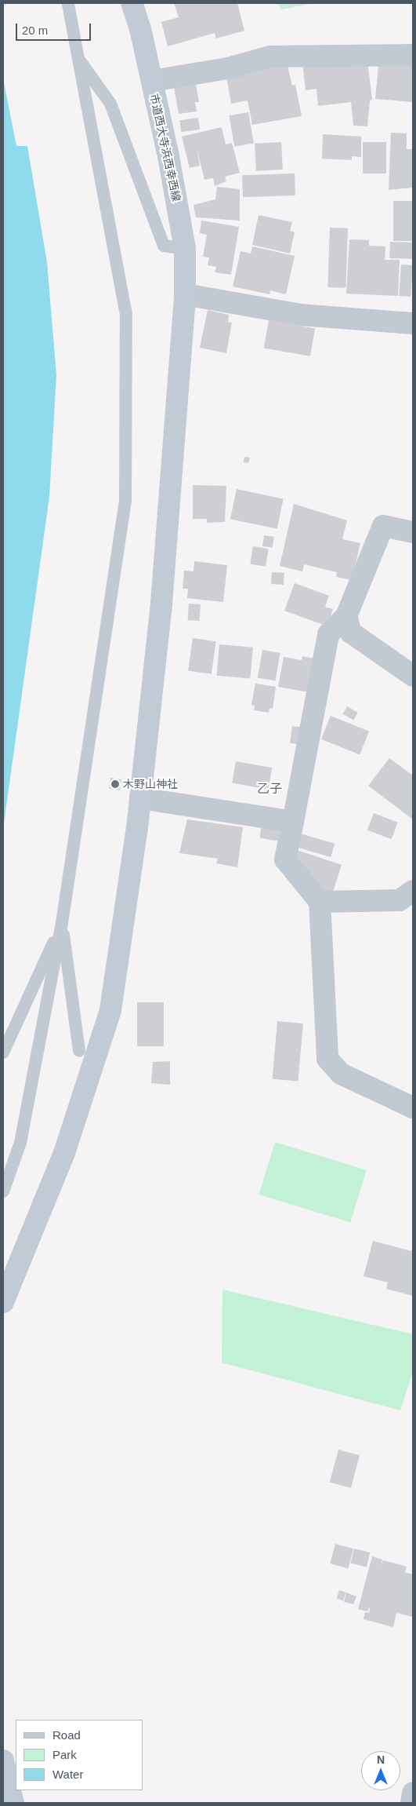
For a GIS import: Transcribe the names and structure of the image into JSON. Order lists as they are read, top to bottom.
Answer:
{
  "streets": {
    "street": ["市道西大寺浜西幸西線"]
  },
  "districts": ["乙子"],
  "places": ["木野山神社"],
  "legend": ["Road", "Park", "Water"],
  "scale_bar": "20 m",
  "north": "top"
}
